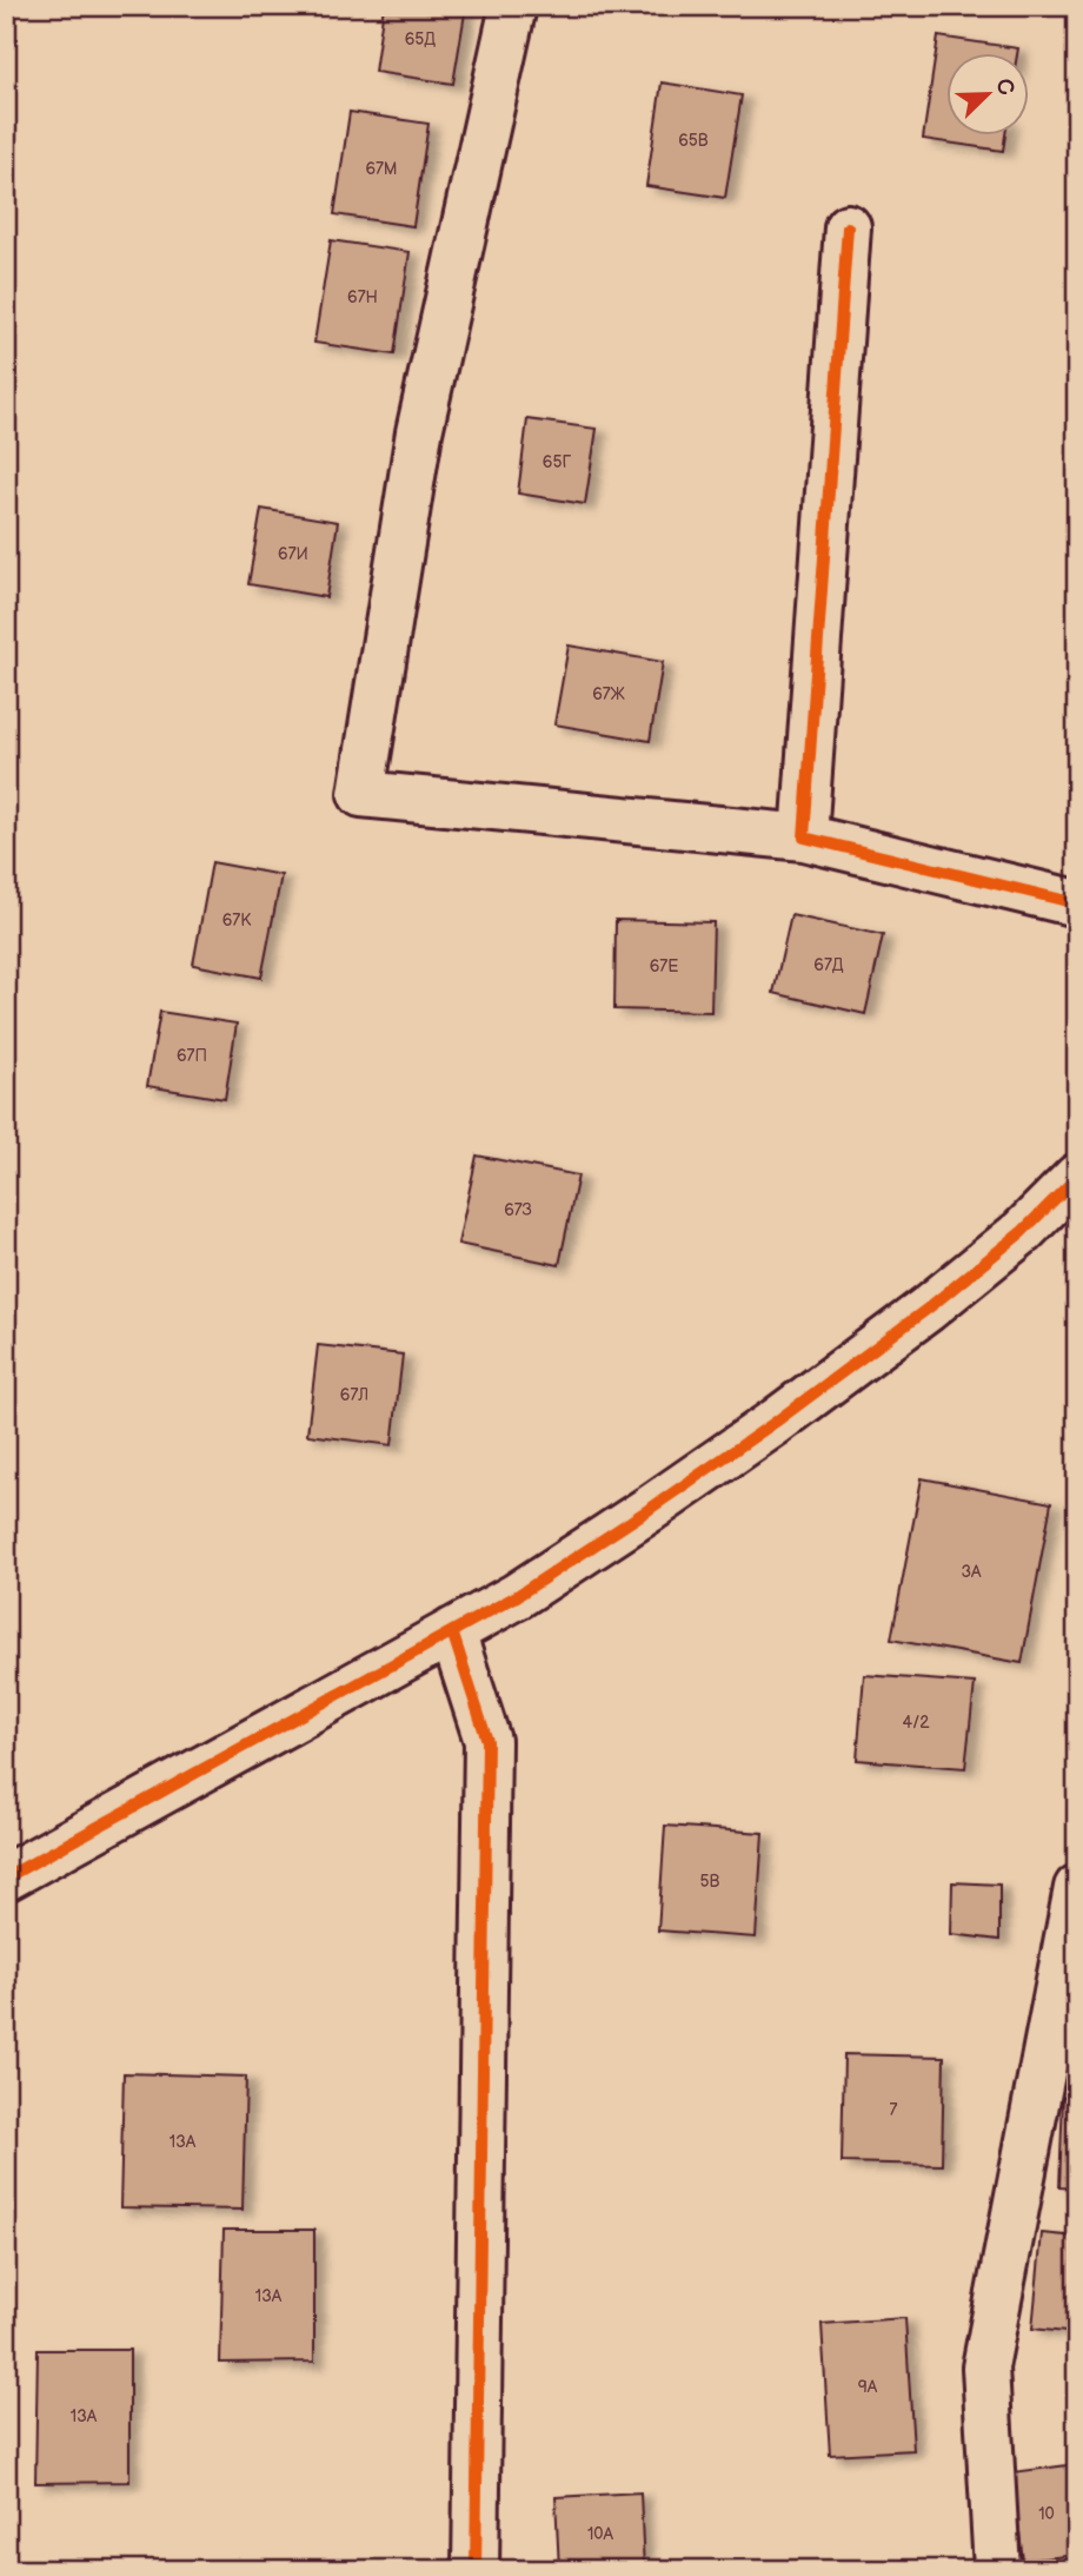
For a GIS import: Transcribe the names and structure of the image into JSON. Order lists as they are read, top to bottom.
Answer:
{
  "house_numbers": [
    "65Д",
    "65В",
    "67М",
    "67Н",
    "65Г",
    "67И",
    "67Ж",
    "67К",
    "67Д",
    "67Е",
    "67П",
    "67З",
    "67Л",
    "3А",
    "4/2",
    "5В",
    "7",
    "13А",
    "13А",
    "9А",
    "13А",
    "10",
    "10А"
  ],
  "north": "top right"
}
